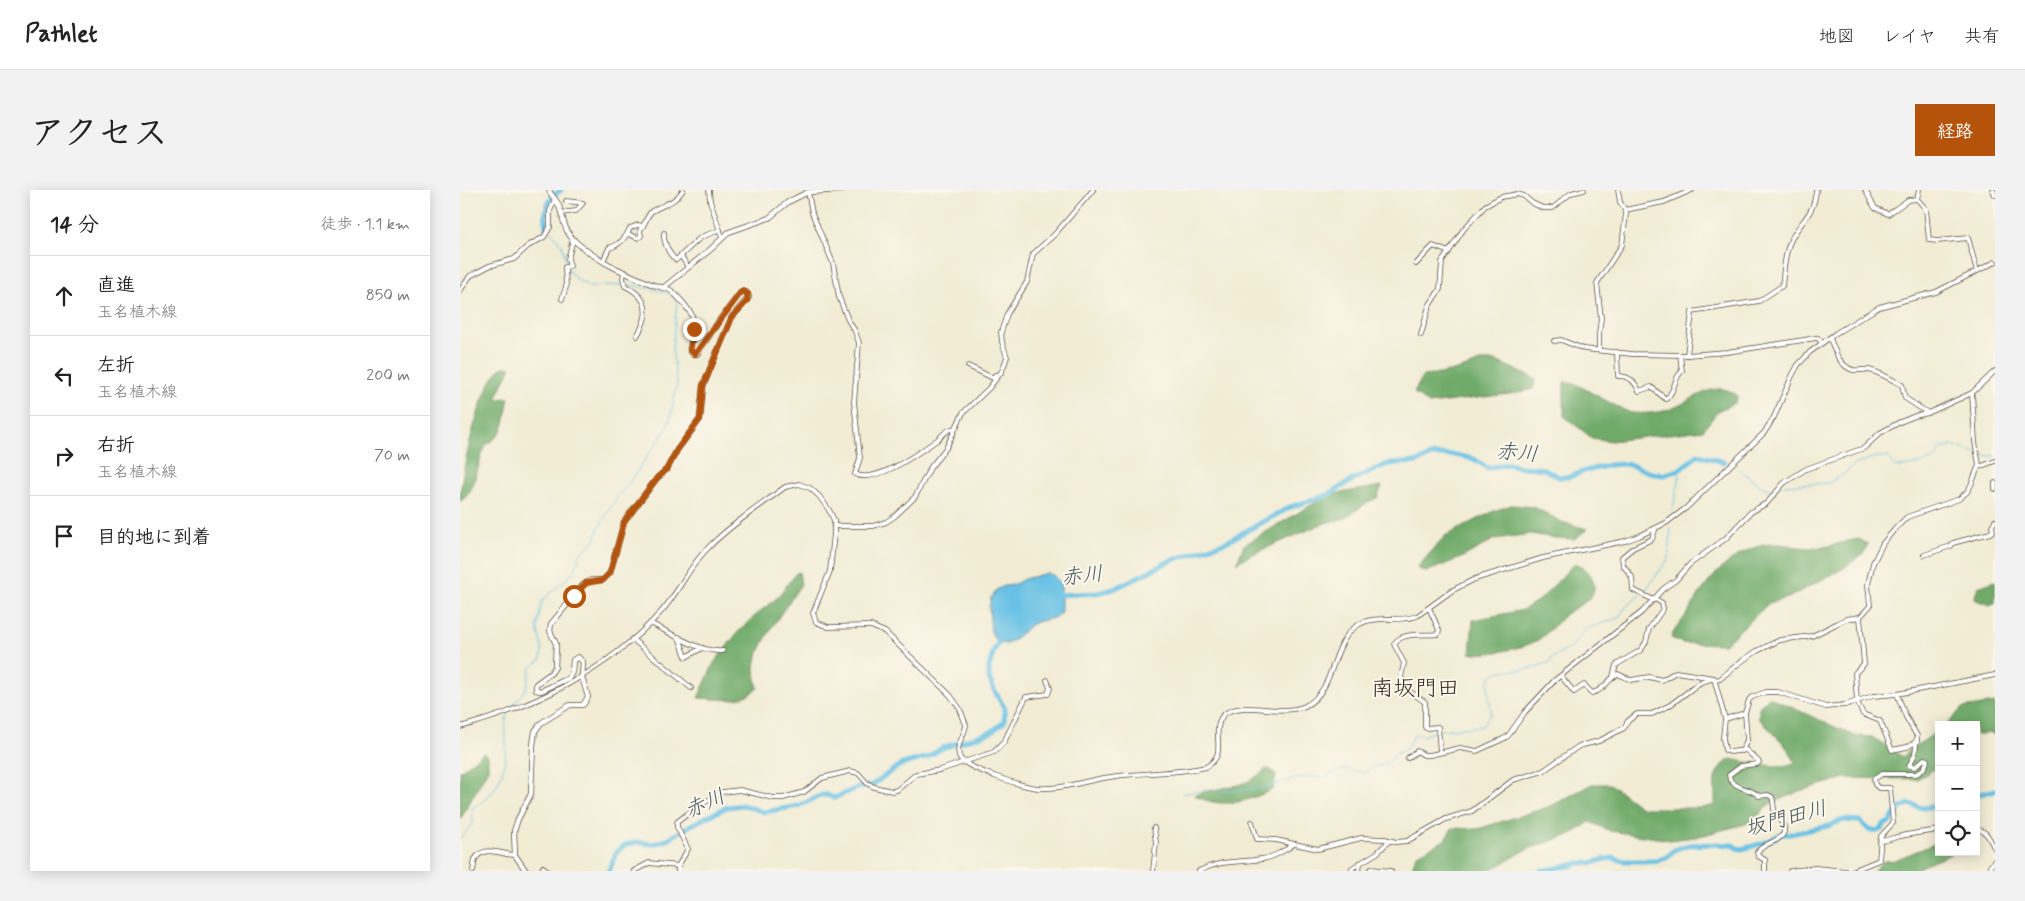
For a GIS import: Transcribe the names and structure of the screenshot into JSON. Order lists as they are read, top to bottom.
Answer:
{
  "districts": ["南坂門田"],
  "water": ["赤川", "坂門田川"],
  "page": {
    "header": "Pathlet",
    "nav": ["地図", "レイヤ", "共有"],
    "title": "アクセス",
    "buttons": "経路",
    "heading": ["14 分", "徒歩 · 1.1 km"],
    "list": [
      ["直進", "玉名植木線", "850 m"],
      ["左折", "玉名植木線", "200 m"],
      ["右折", "玉名植木線", "70 m"],
      "目的地に到着"
    ],
    "map_buttons": ["+", "−"]
  }
}
